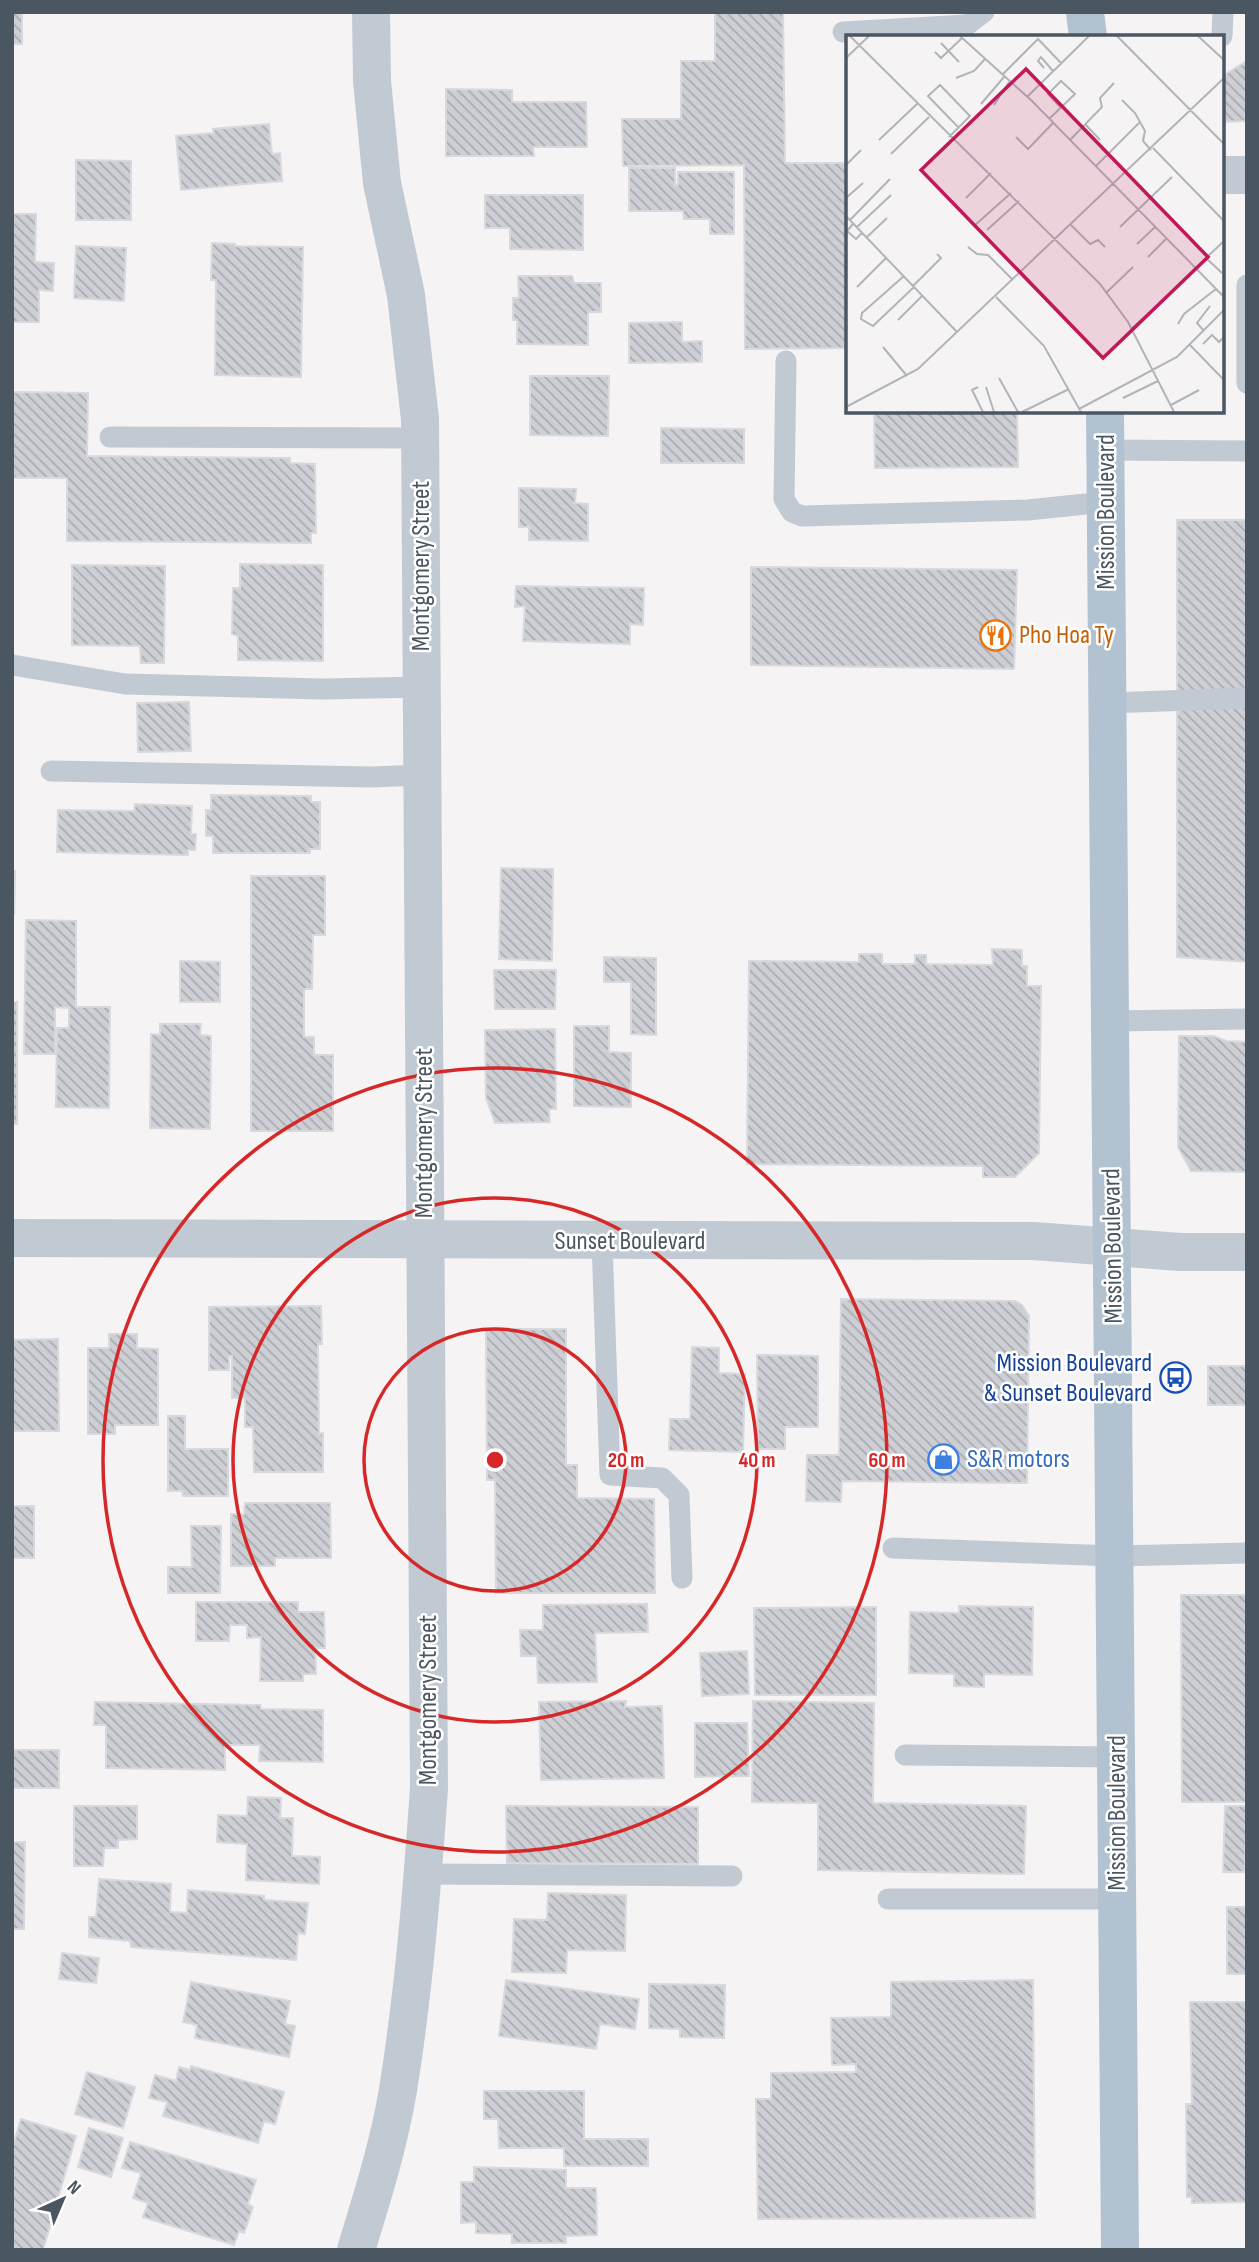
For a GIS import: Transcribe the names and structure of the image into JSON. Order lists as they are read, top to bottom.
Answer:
{
  "streets": {
    "main road": ["Mission Boulevard"],
    "street": ["Montgomery Street", "Sunset Boulevard"]
  },
  "crossings": [
    ["Mission Boulevard", "Sunset Boulevard"],
    ["Montgomery Street", "Sunset Boulevard"]
  ],
  "places": {
    "restaurant": ["Pho Hoa Ty"],
    "bus stop": ["Mission Boulevard & Sunset Boulevard"],
    "shop": ["S&R motors"]
  },
  "north": "top right",
  "rings": ["20 m", "40 m", "60 m"]
}
